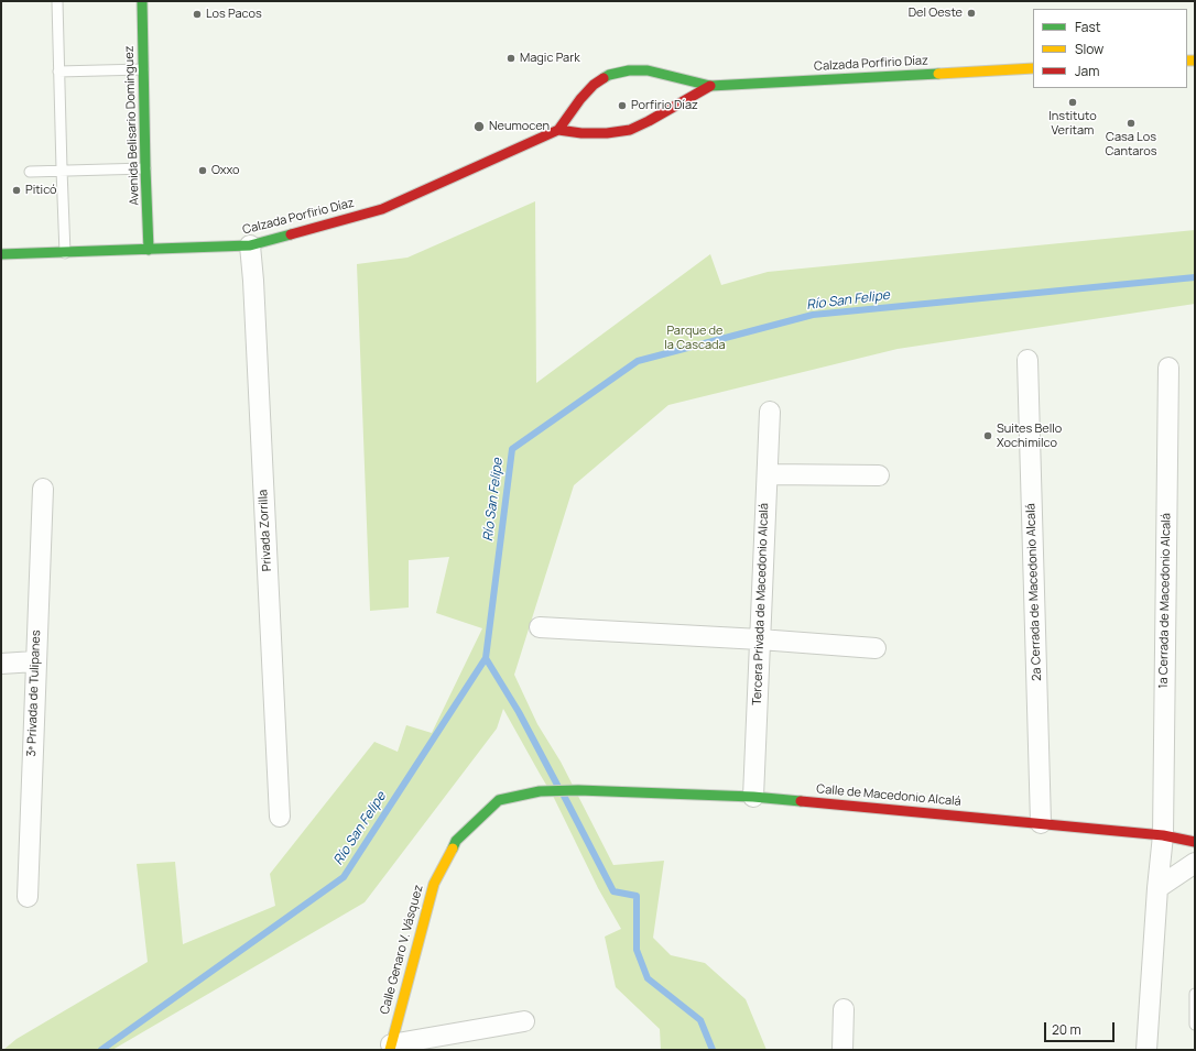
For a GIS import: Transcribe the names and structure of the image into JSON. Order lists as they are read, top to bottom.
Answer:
{
  "streets": {
    "main road": [
      "Calzada Porfirio Díaz",
      "Avenida Belisario Domínguez",
      "Calle de Macedonio Alcalá",
      "Calle Genaro V. Vásquez"
    ],
    "street": [
      "Privada Zorrilla",
      "2a Cerrada de Macedonio Alcalá",
      "1a Cerrada de Macedonio Alcalá",
      "Tercera Privada de Macedonio Alcalá",
      "3ª Privada de Tulipanes"
    ]
  },
  "crossings": [
    ["Calzada Porfirio Díaz", "Avenida Belisario Domínguez"],
    ["Calzada Porfirio Díaz", "Privada Zorrilla"],
    ["2a Cerrada de Macedonio Alcalá", "Calle de Macedonio Alcalá"],
    ["1a Cerrada de Macedonio Alcalá", "Calle de Macedonio Alcalá"],
    ["Tercera Privada de Macedonio Alcalá", "Calle de Macedonio Alcalá"],
    ["Calle de Macedonio Alcalá", "Calle Genaro V. Vásquez"]
  ],
  "water": ["Río San Felipe"],
  "parks": ["Parque de la Cascada"],
  "places": [
    "Del Oeste",
    "Los Pacos",
    "Magic Park",
    "Instituto Veritam",
    "Porfirio Díaz",
    "Casa Los Cantaros",
    "Neumocen",
    "Oxxo",
    "Piticó",
    "Suites Bello Xochimilco"
  ],
  "legend": ["Fast", "Slow", "Jam"],
  "scale_bar": "20 m"
}
